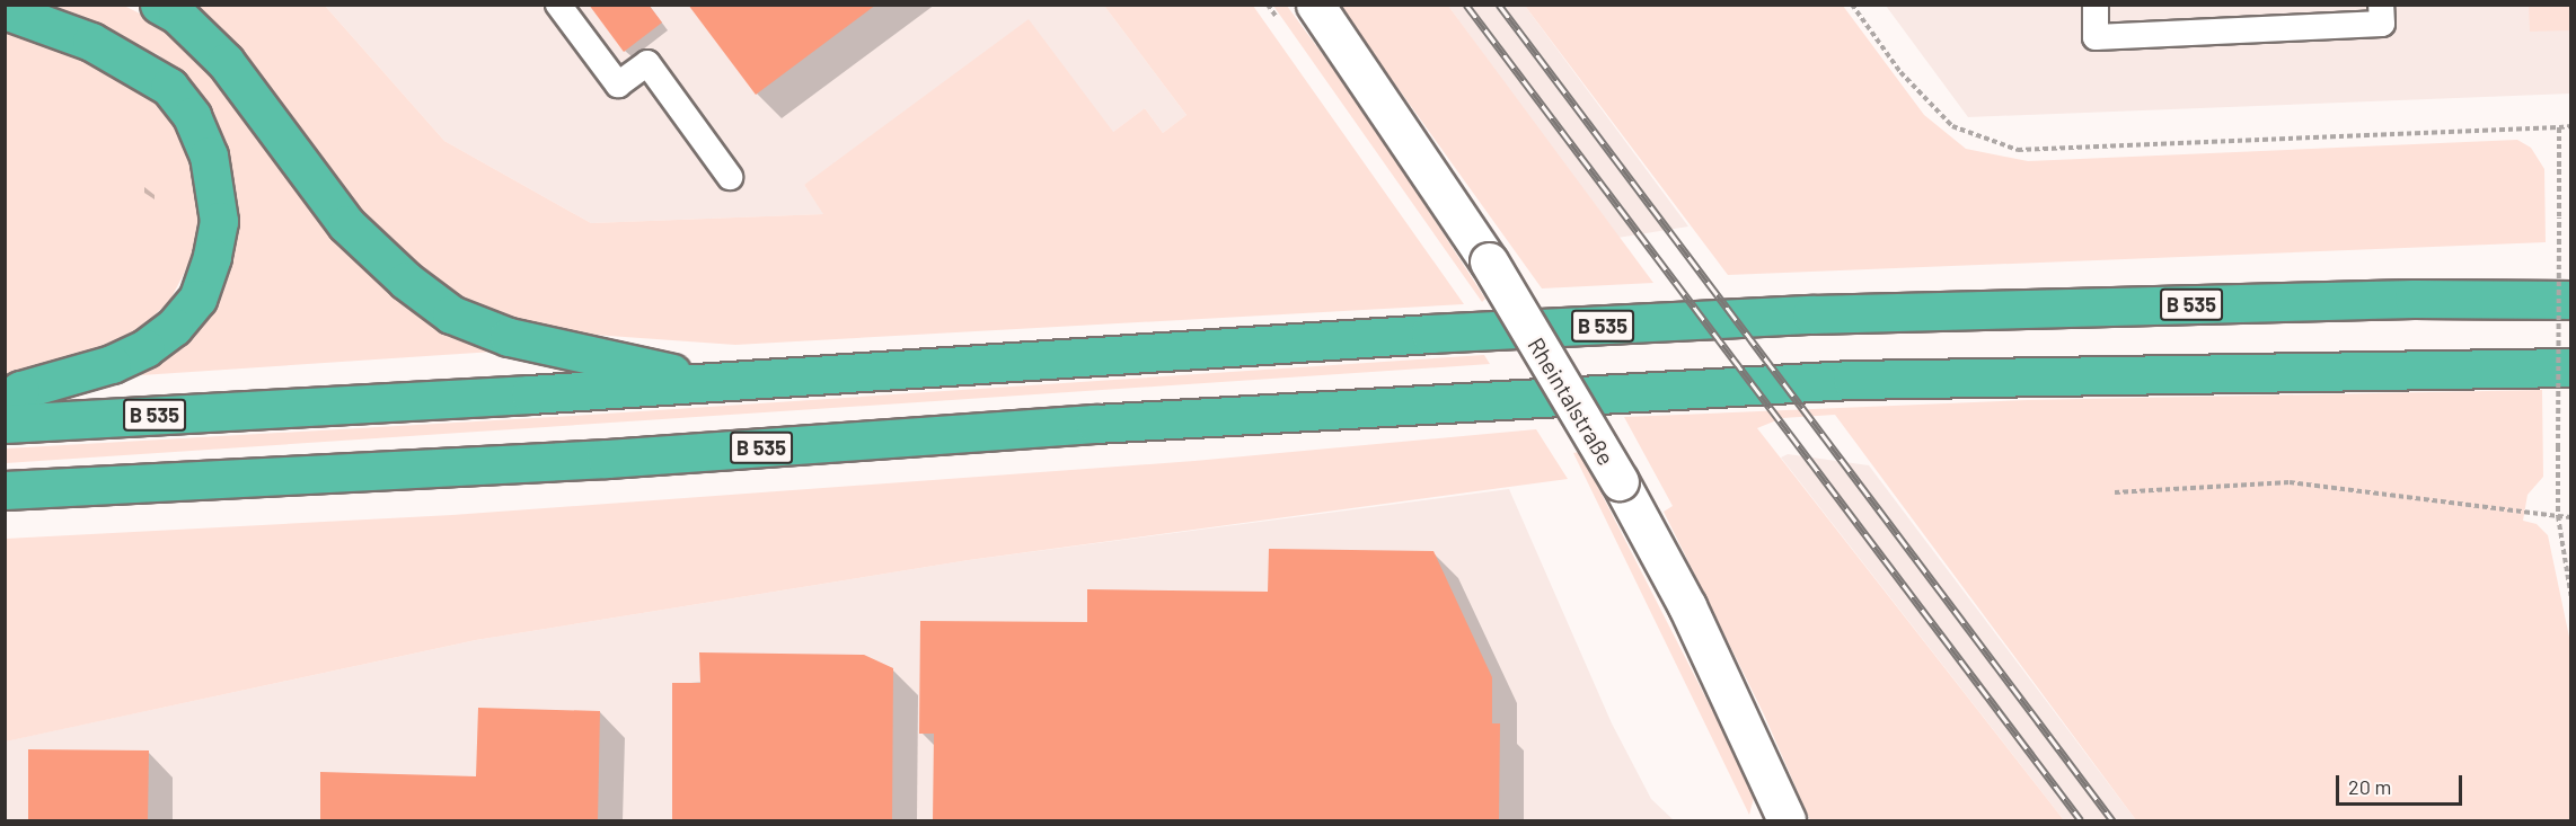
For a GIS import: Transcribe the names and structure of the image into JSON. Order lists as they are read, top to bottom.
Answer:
{
  "streets": {
    "highway": ["B 535"],
    "street": ["Rheintalstraße"]
  },
  "scale_bar": "20 m"
}
